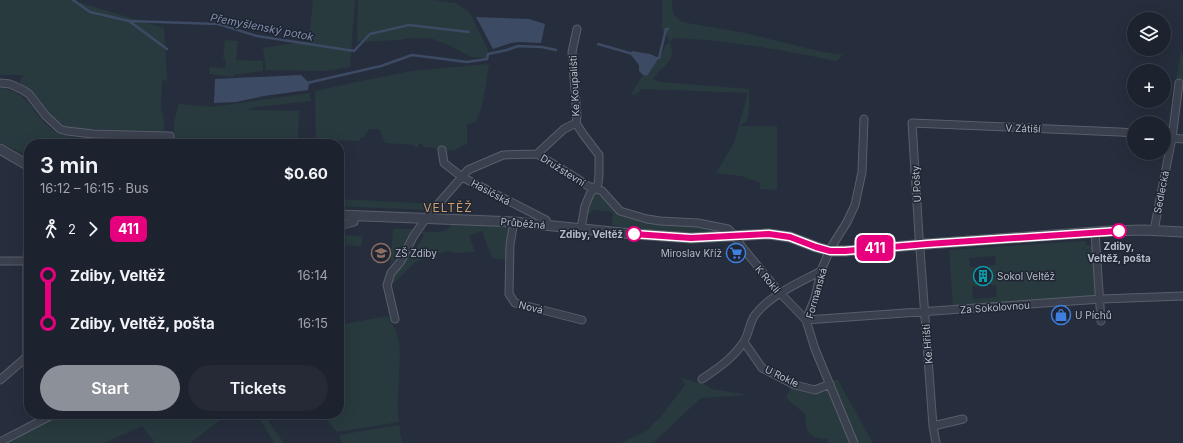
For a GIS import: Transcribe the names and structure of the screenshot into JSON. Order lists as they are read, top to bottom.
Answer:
{
  "streets": {
    "street": [
      "Ke Koupališti",
      "V Zátiší",
      "Družstevní",
      "U Pošty",
      "Hasičská",
      "Sedlecká",
      "Průběžná",
      "K Rokli",
      "Formanská",
      "Nová",
      "Za Sokolovnou",
      "Ke Hřišti",
      "U Rokle"
    ]
  },
  "crossings": [
    ["Ke Koupališti", "Družstevní"],
    ["Ke Koupališti", "Průběžná"],
    ["V Zátiší", "U Pošty"],
    ["Družstevní", "Hasičská"],
    ["Družstevní", "Průběžná"],
    ["Družstevní", "K Rokli"],
    ["U Pošty", "Průběžná"],
    ["U Pošty", "Ke Hřišti"],
    ["Hasičská", "Průběžná"],
    ["Sedlecká", "Průběžná"],
    ["Průběžná", "K Rokli"],
    ["Průběžná", "Formanská"],
    ["Průběžná", "Nová"],
    ["Průběžná", "Ke Hřišti"],
    ["K Rokli", "Formanská"],
    ["K Rokli", "Za Sokolovnou"],
    ["Formanská", "Za Sokolovnou"],
    ["Formanská", "U Rokle"],
    ["Za Sokolovnou", "Ke Hřišti"]
  ],
  "districts": ["VELTĚŽ"],
  "water": ["Přemyšlenský potok"],
  "places": {
    "other": ["Zdiby, Veltěž, pošta", "Zdiby, Veltěž"],
    "school or university": ["ZŠ Zdiby"],
    "supermarket": ["Miroslav Kříž"],
    "building": ["Sokol Veltěž"],
    "shop": ["U Píchů"]
  },
  "lines": ["bus line 411"],
  "page": {
    "on_map": "411",
    "map_buttons": ["+", "−"],
    "heading": ["3 min", "16:12 – 16:15 · Bus", "$0.60"],
    "legs": ["2", "411"],
    "list": [
      {
        "name": "Zdiby, Veltěž",
        "value": "16:14"
      },
      {
        "name": "Zdiby, Veltěž, pošta",
        "value": "16:15"
      }
    ],
    "buttons": ["Start", "Tickets"]
  }
}
